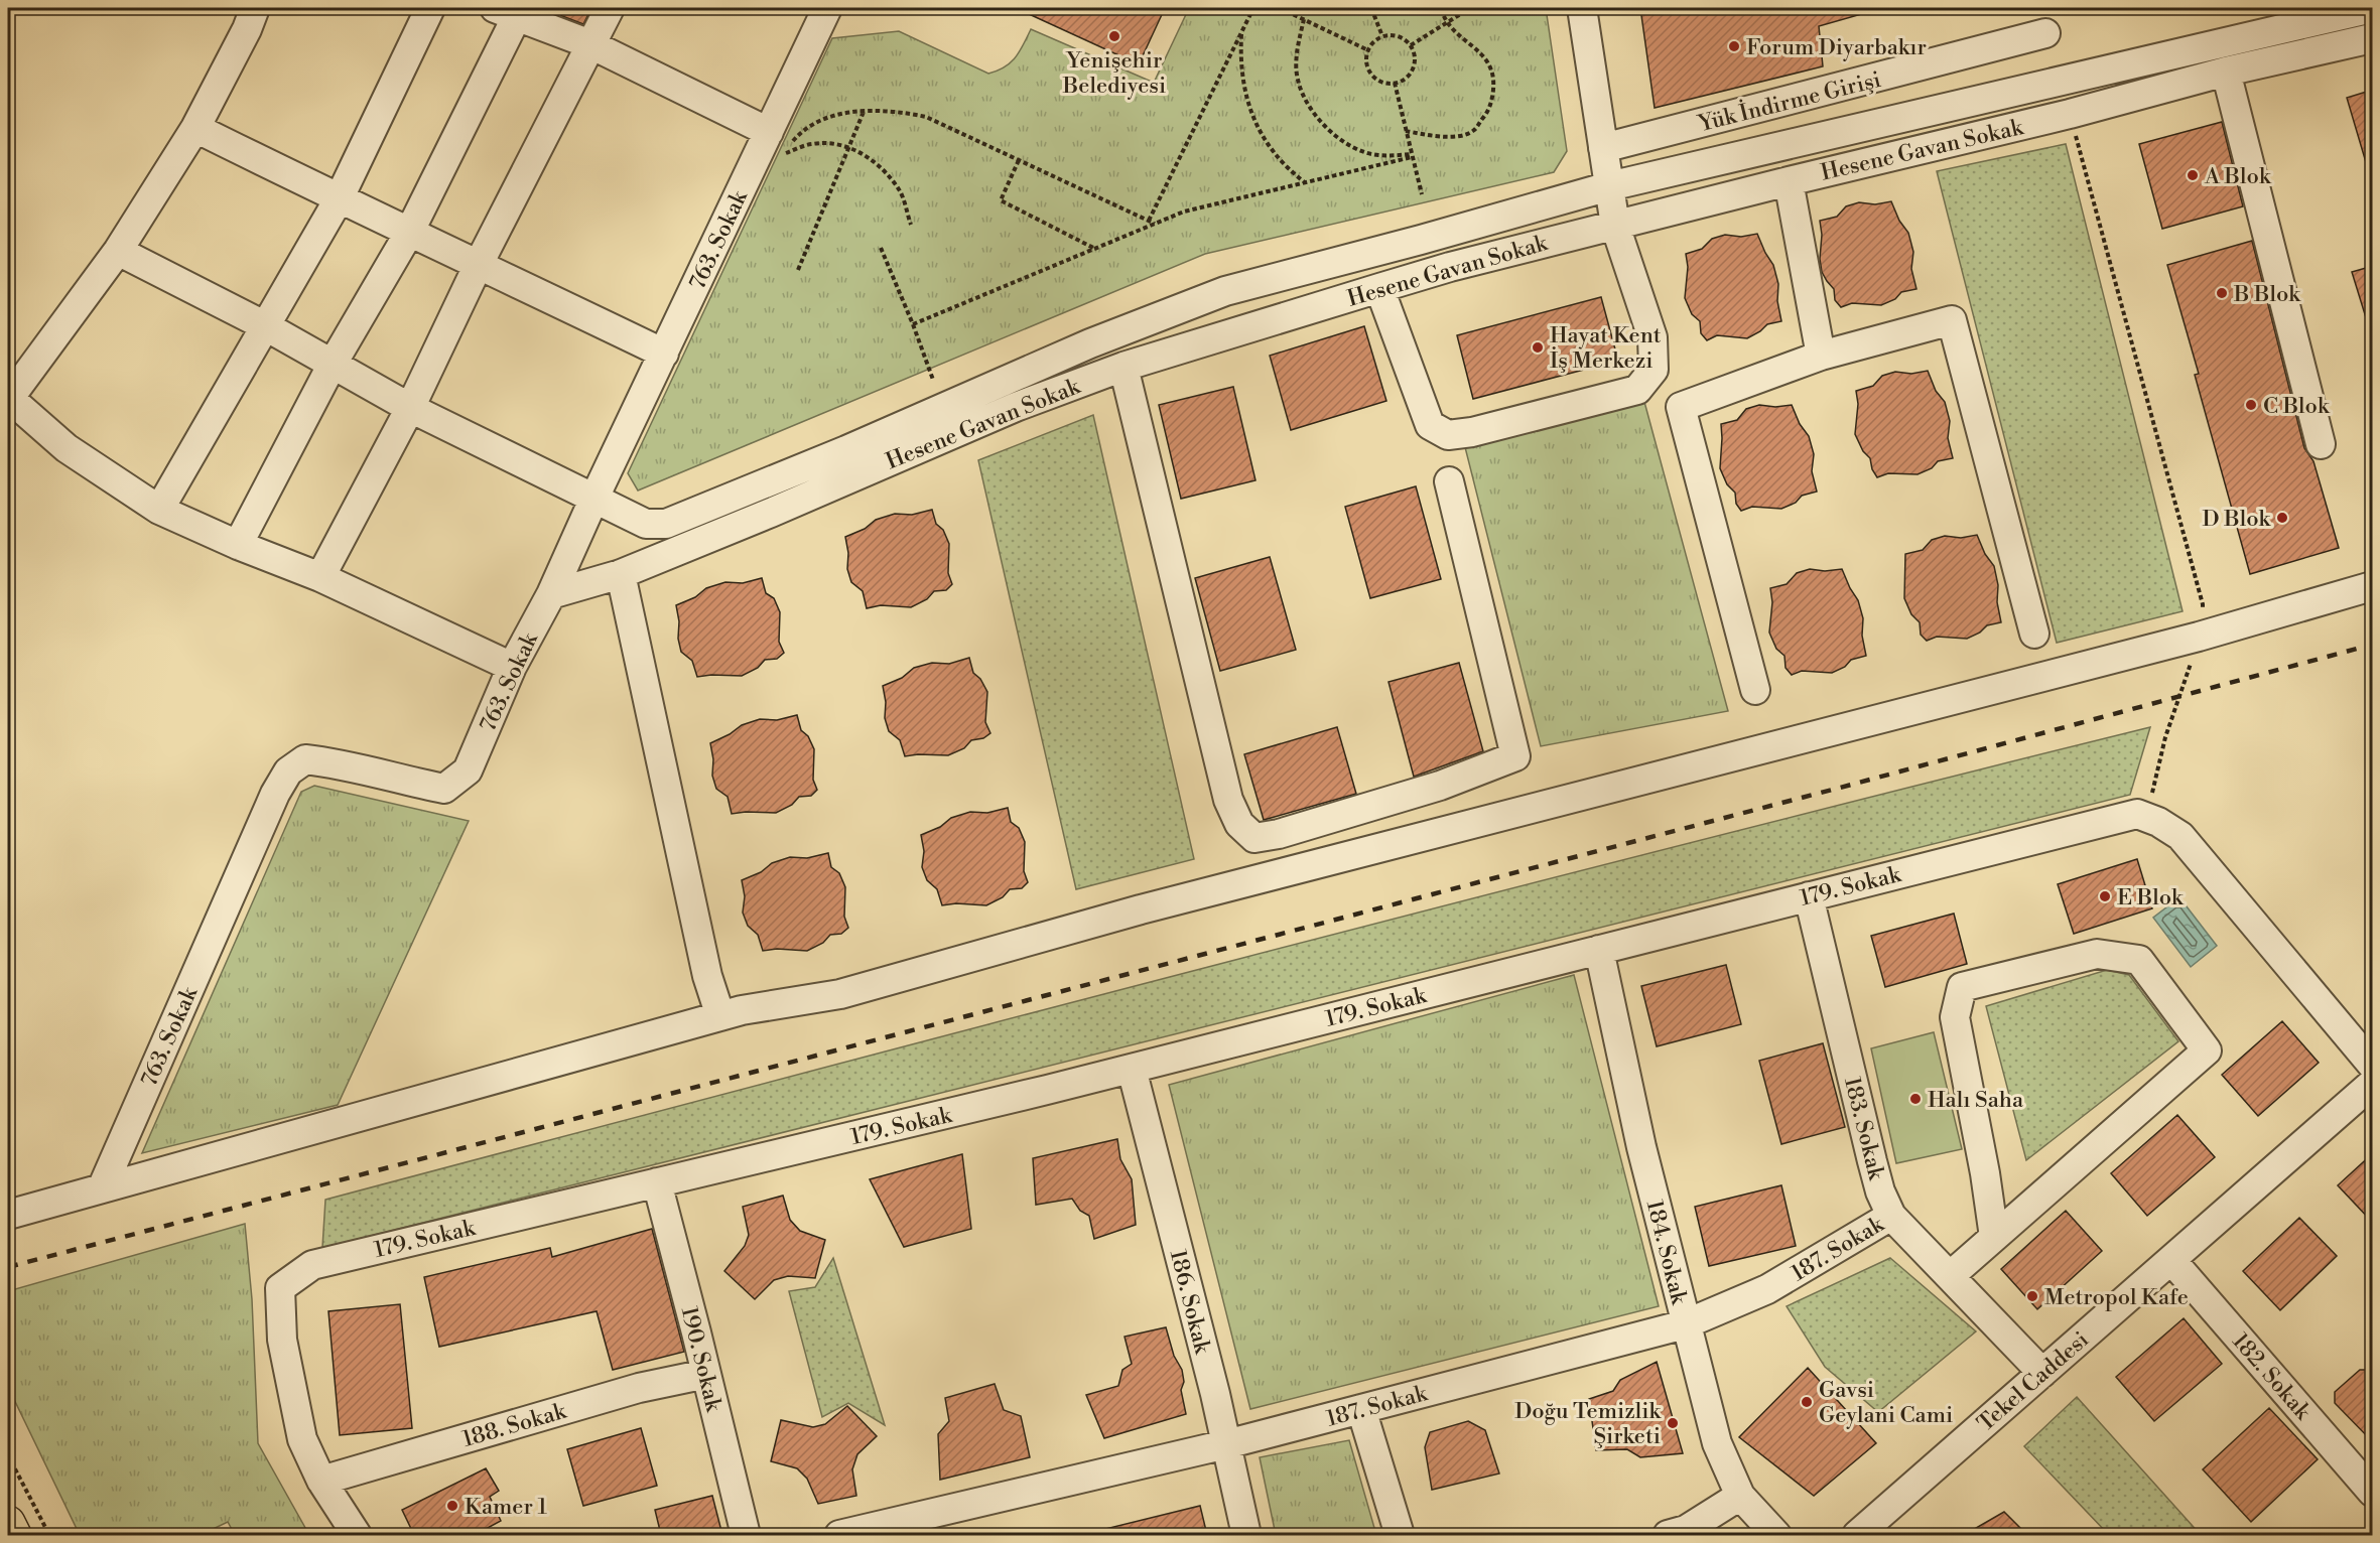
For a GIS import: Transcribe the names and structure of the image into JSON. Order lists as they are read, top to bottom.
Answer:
{
  "streets": {
    "street": [
      "Yük İndirme Girişi",
      "Hesene Gavan Sokak",
      "763. Sokak",
      "179. Sokak",
      "183. Sokak",
      "187. Sokak",
      "184. Sokak",
      "186. Sokak",
      "190. Sokak",
      "182. Sokak",
      "Tekel Caddesi",
      "188. Sokak"
    ]
  },
  "crossings": [
    ["Hesene Gavan Sokak", "763. Sokak"],
    ["179. Sokak", "183. Sokak"],
    ["179. Sokak", "184. Sokak"],
    ["179. Sokak", "186. Sokak"],
    ["179. Sokak", "190. Sokak"],
    ["179. Sokak", "188. Sokak"],
    ["183. Sokak", "187. Sokak"],
    ["183. Sokak", "Tekel Caddesi"],
    ["187. Sokak", "184. Sokak"],
    ["187. Sokak", "186. Sokak"],
    ["190. Sokak", "188. Sokak"],
    ["182. Sokak", "Tekel Caddesi"]
  ],
  "places": [
    "Yenişehir Belediyesi",
    "Forum Diyarbakır",
    "A Blok",
    "B Blok",
    "Hayat Kent İş Merkezi",
    "C Blok",
    "D Blok",
    "E Blok",
    "Halı Saha",
    "Metropol Kafe",
    "Gavsi Geylani Cami",
    "Doğu Temizlik Şirketi",
    "Kamer 1"
  ]
}
